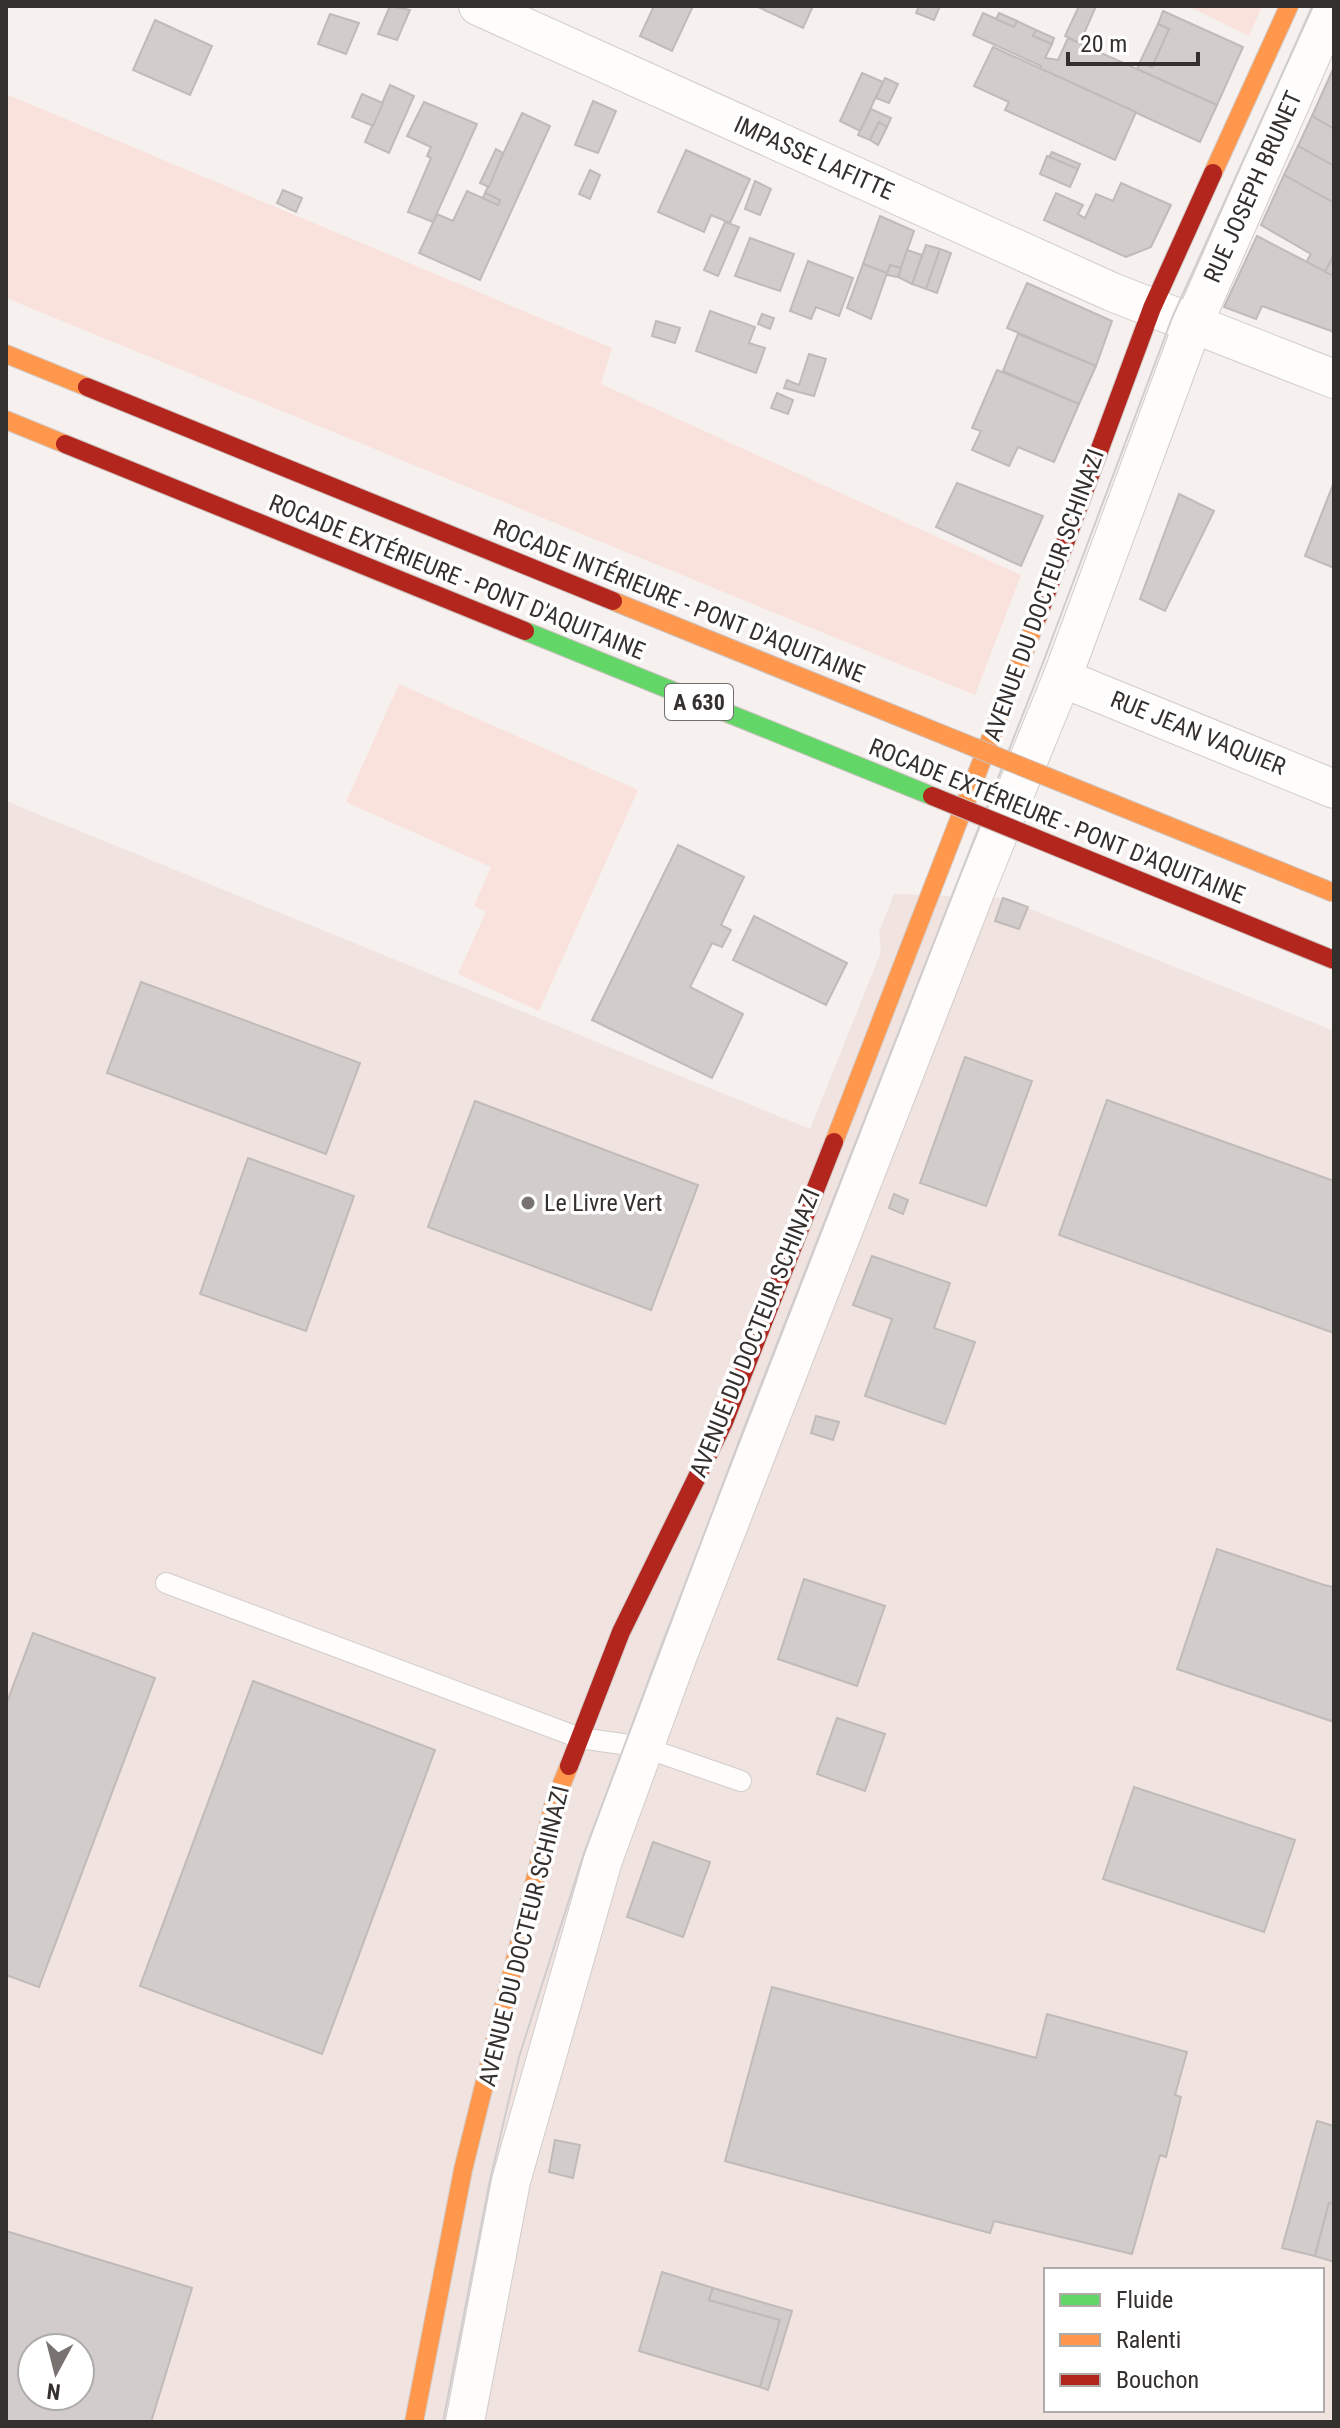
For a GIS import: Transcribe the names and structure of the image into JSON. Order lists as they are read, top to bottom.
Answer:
{
  "streets": {
    "main road": [
      "RUE JOSEPH BRUNET",
      "ROCADE EXTÉRIEURE - PONT D'AQUITAINE",
      "AVENUE DU DOCTEUR SCHINAZI",
      "ROCADE INTÉRIEURE - PONT D'AQUITAINE",
      "A 630"
    ],
    "street": ["IMPASSE LAFITTE", "RUE JEAN VAQUIER"]
  },
  "crossings": [
    ["IMPASSE LAFITTE", "RUE JOSEPH BRUNET"],
    ["IMPASSE LAFITTE", "AVENUE DU DOCTEUR SCHINAZI"],
    ["RUE JOSEPH BRUNET", "AVENUE DU DOCTEUR SCHINAZI"],
    ["AVENUE DU DOCTEUR SCHINAZI", "RUE JEAN VAQUIER"]
  ],
  "places": ["Le Livre Vert"],
  "legend": ["Fluide", "Ralenti", "Bouchon"],
  "scale_bar": "20 m",
  "north": "bottom"
}
